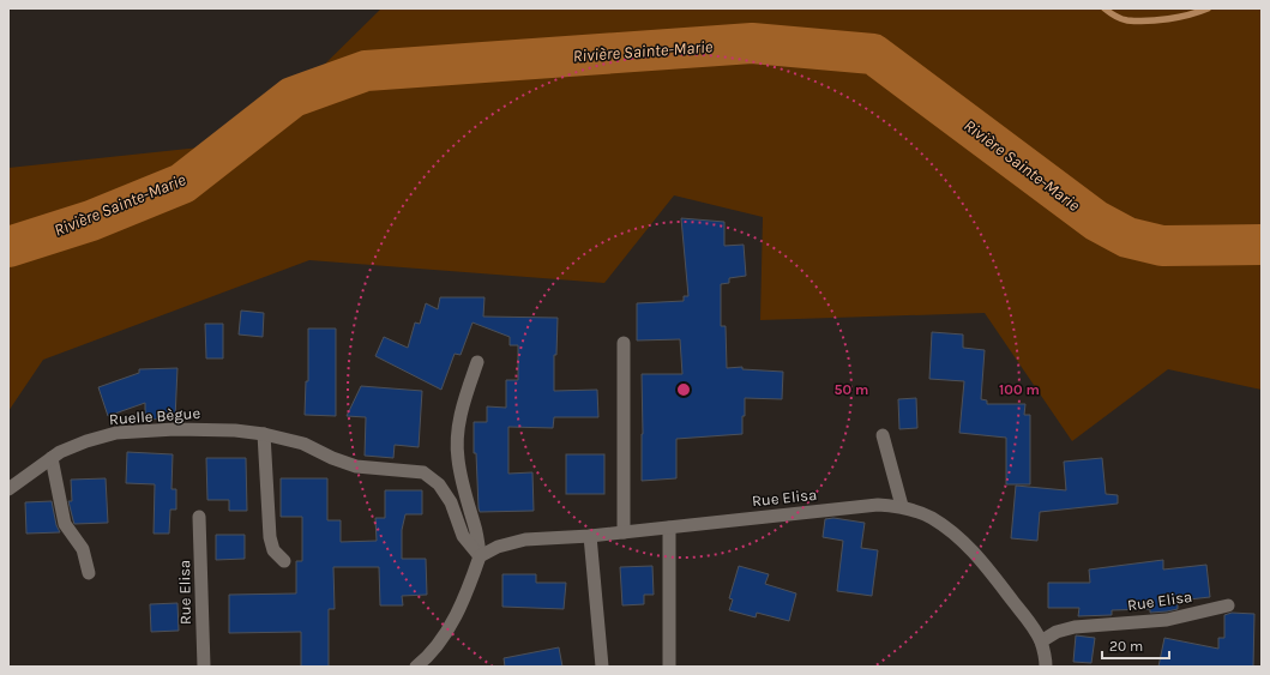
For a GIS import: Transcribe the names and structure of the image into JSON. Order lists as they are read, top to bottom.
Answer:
{
  "streets": {
    "street": ["Ruelle Bègue", "Rue Elisa"]
  },
  "crossings": [
    ["Ruelle Bègue", "Rue Elisa"]
  ],
  "water": ["Rivière Sainte-Marie"],
  "scale_bar": "20 m",
  "rings": ["50 m", "100 m"]
}
